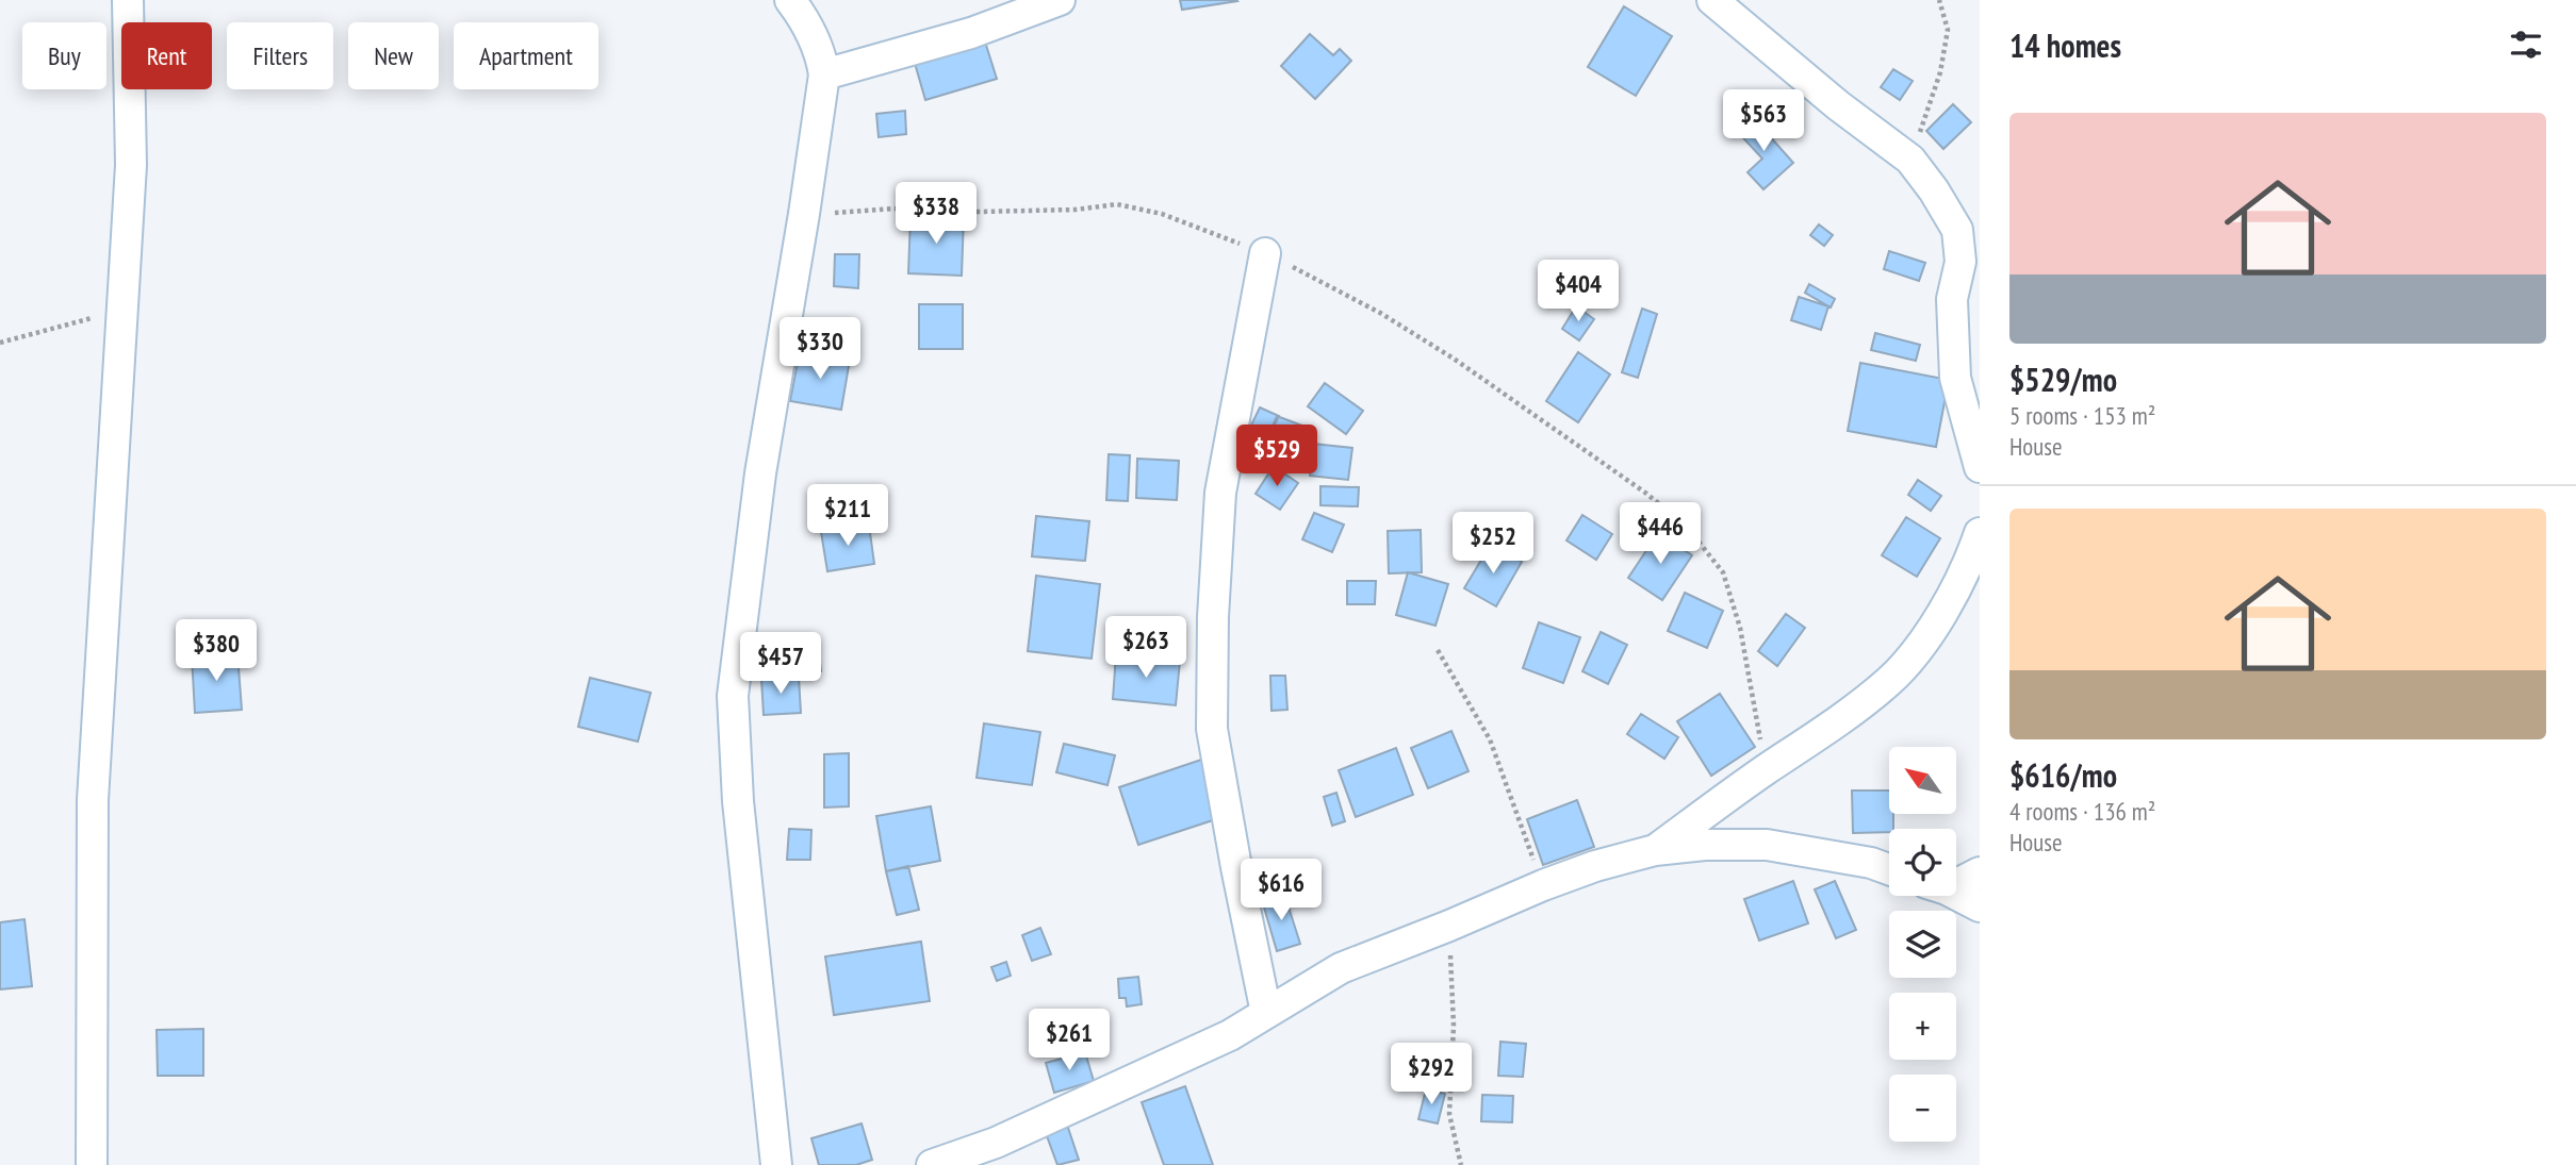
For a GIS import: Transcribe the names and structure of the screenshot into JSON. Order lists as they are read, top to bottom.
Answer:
{
  "north": "top left",
  "page": {
    "heading": "14 homes",
    "chip": [
      "Buy",
      "Rent",
      "Filters",
      "New",
      "Apartment"
    ],
    "price": [
      "$563",
      "$338",
      "$404",
      "$330",
      "$529",
      "$211",
      "$446",
      "$252",
      "$263",
      "$380",
      "$457",
      "$616",
      "$261",
      "$292"
    ],
    "list": [
      {
        "name": "$529/mo",
        "note": "5 rooms · 153 m² · House"
      },
      {
        "name": "$616/mo",
        "note": "4 rooms · 136 m² · House"
      }
    ],
    "map_buttons": ["+", "−"]
  }
}
